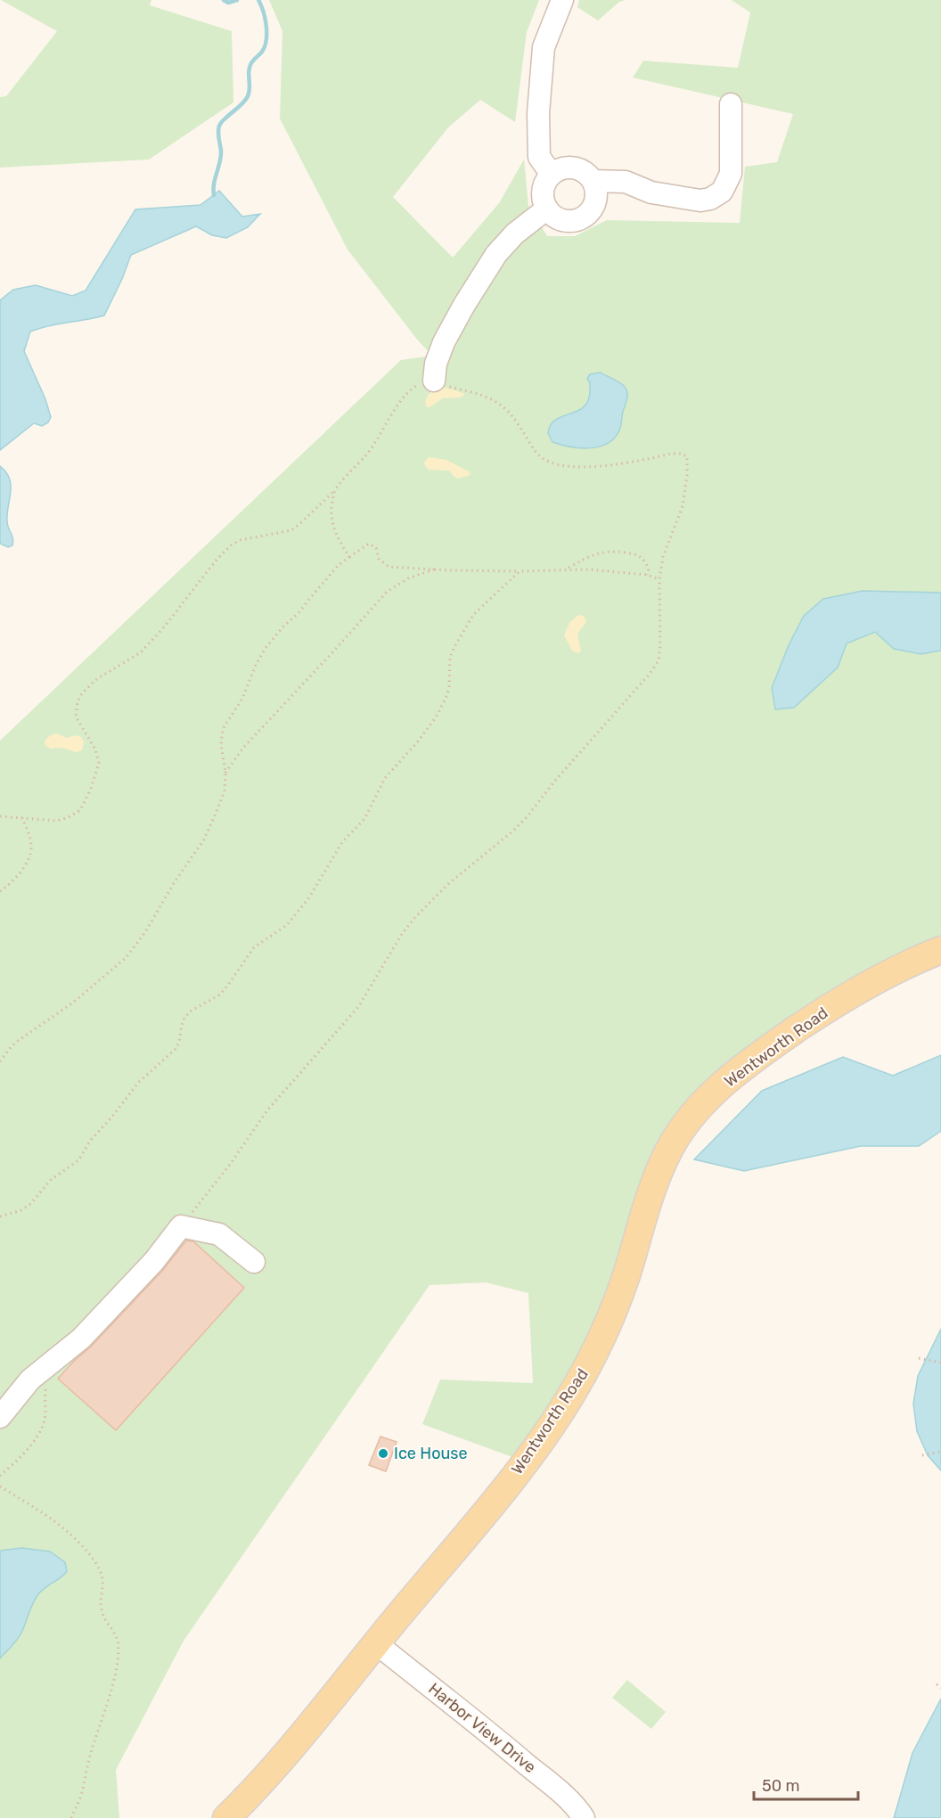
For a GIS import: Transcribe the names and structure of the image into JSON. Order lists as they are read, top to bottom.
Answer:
{
  "streets": {
    "main road": ["Wentworth Road"],
    "street": ["Harbor View Drive"]
  },
  "crossings": [
    ["Wentworth Road", "Harbor View Drive"]
  ],
  "places": ["Ice House"],
  "scale_bar": "50 m"
}
